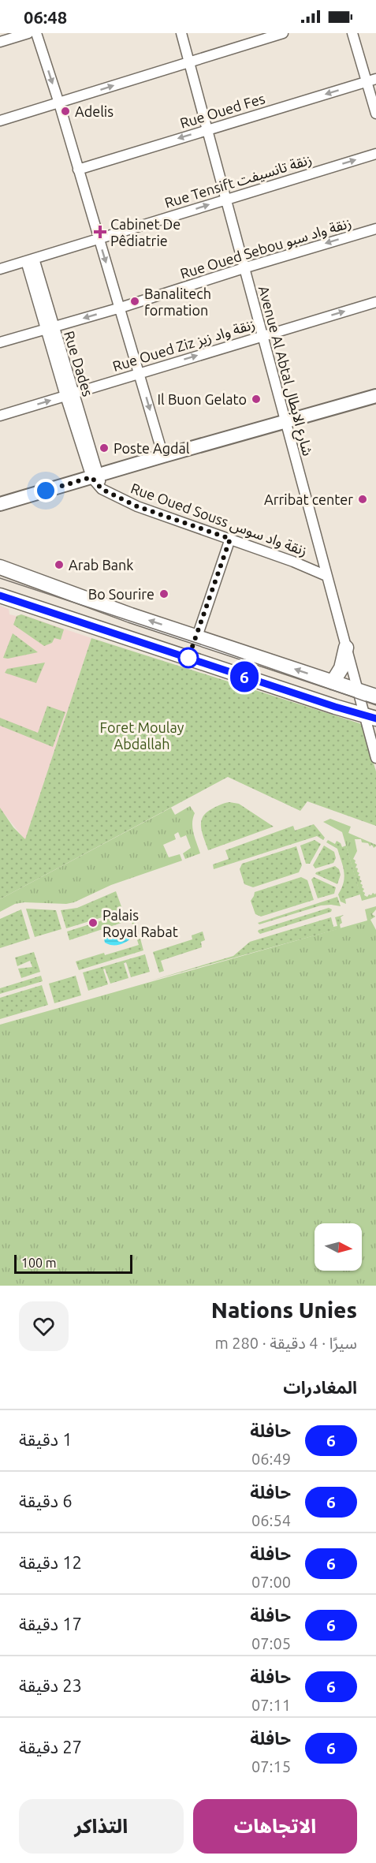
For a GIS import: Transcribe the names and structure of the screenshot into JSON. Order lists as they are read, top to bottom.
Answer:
{
  "streets": {
    "street": [
      "Rue Oued Fes",
      "Rue Tensift زنقة تانسيفت",
      "Rue Oued Sebou زنقة واد سبو",
      "Rue Oued Ziz زنقة واد زيز",
      "Rue Dades",
      "Avenue Al Abtal شارع الابطال",
      "Rue Oued Souss زنقة واد سوس"
    ]
  },
  "crossings": [
    ["Rue Oued Fes", "Avenue Al Abtal شارع الابطال"],
    ["Rue Tensift زنقة تانسيفت", "Rue Dades"],
    ["Rue Tensift زنقة تانسيفت", "Avenue Al Abtal شارع الابطال"],
    ["Rue Oued Sebou زنقة واد سبو", "Rue Dades"],
    ["Rue Oued Sebou زنقة واد سبو", "Avenue Al Abtal شارع الابطال"],
    ["Rue Oued Ziz زنقة واد زيز", "Rue Dades"],
    ["Rue Oued Ziz زنقة واد زيز", "Avenue Al Abtal شارع الابطال"],
    ["Rue Dades", "Rue Oued Souss زنقة واد سوس"],
    ["Avenue Al Abtal شارع الابطال", "Rue Oued Souss زنقة واد سوس"]
  ],
  "one_way": ["Rue Tensift زنقة تانسيفت", "Rue Oued Sebou زنقة واد سبو", "Rue Oued Ziz زنقة واد زيز"],
  "parks": ["Foret Moulay Abdallah"],
  "places": {
    "other": [
      "Adelis",
      "Banalitech formation",
      "Il Buon Gelato",
      "Poste Agdal",
      "Arribat center",
      "Arab Bank",
      "Bo Sourire",
      "Palais Royal Rabat"
    ],
    "health": ["Cabinet De Pêdiatrie"]
  },
  "lines": ["bus line 6"],
  "scale_bar": "100 m",
  "north": "right",
  "page": {
    "status": "06:48",
    "on_map": "6",
    "scale": "100 m",
    "heading": [
      ["Nations Unies", "سيرًا · 4 دقيقة · 280 m"],
      "المغادرات"
    ],
    "list": [
      {
        "mark": "6",
        "name": "حافلة",
        "note": "06:49",
        "value": "1 دقيقة"
      },
      {
        "mark": "6",
        "name": "حافلة",
        "note": "06:54",
        "value": "6 دقيقة"
      },
      {
        "mark": "6",
        "name": "حافلة",
        "note": "07:00",
        "value": "12 دقيقة"
      },
      {
        "mark": "6",
        "name": "حافلة",
        "note": "07:05",
        "value": "17 دقيقة"
      },
      {
        "mark": "6",
        "name": "حافلة",
        "note": "07:11",
        "value": "23 دقيقة"
      },
      {
        "mark": "6",
        "name": "حافلة",
        "note": "07:15",
        "value": "27 دقيقة"
      }
    ],
    "buttons": ["الاتجاهات", "التذاكر"]
  }
}
